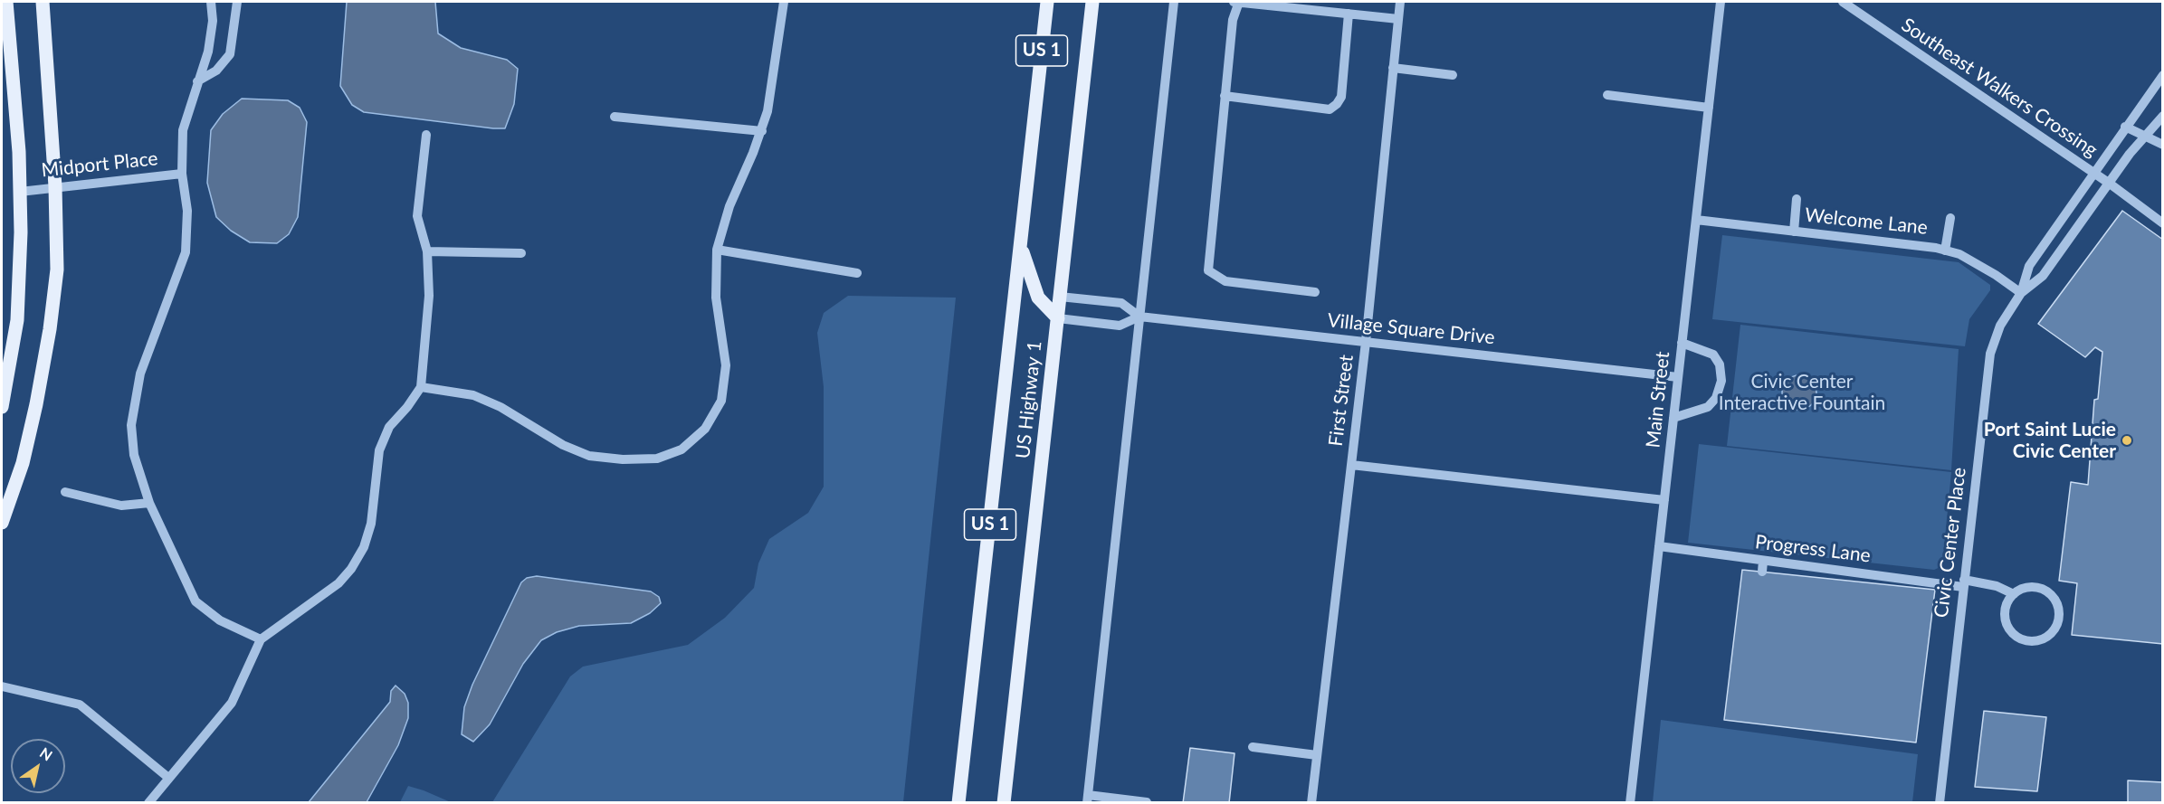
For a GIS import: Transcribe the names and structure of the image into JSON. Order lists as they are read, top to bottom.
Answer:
{
  "streets": {
    "main road": ["US 1", "US Highway 1"],
    "street": [
      "Southeast Walkers Crossing",
      "Midport Place",
      "Welcome Lane",
      "Village Square Drive",
      "Main Street",
      "First Street",
      "Civic Center Place",
      "Progress Lane"
    ]
  },
  "crossings": [
    ["Southeast Walkers Crossing", "Civic Center Place"],
    ["Welcome Lane", "Main Street"],
    ["Welcome Lane", "Civic Center Place"],
    ["Village Square Drive", "US Highway 1"],
    ["Village Square Drive", "Main Street"],
    ["Village Square Drive", "First Street"],
    ["Main Street", "Progress Lane"],
    ["Civic Center Place", "Progress Lane"]
  ],
  "parks": ["Civic Center Interactive Fountain"],
  "places": ["Port Saint Lucie Civic Center"],
  "north": "top right"
}
